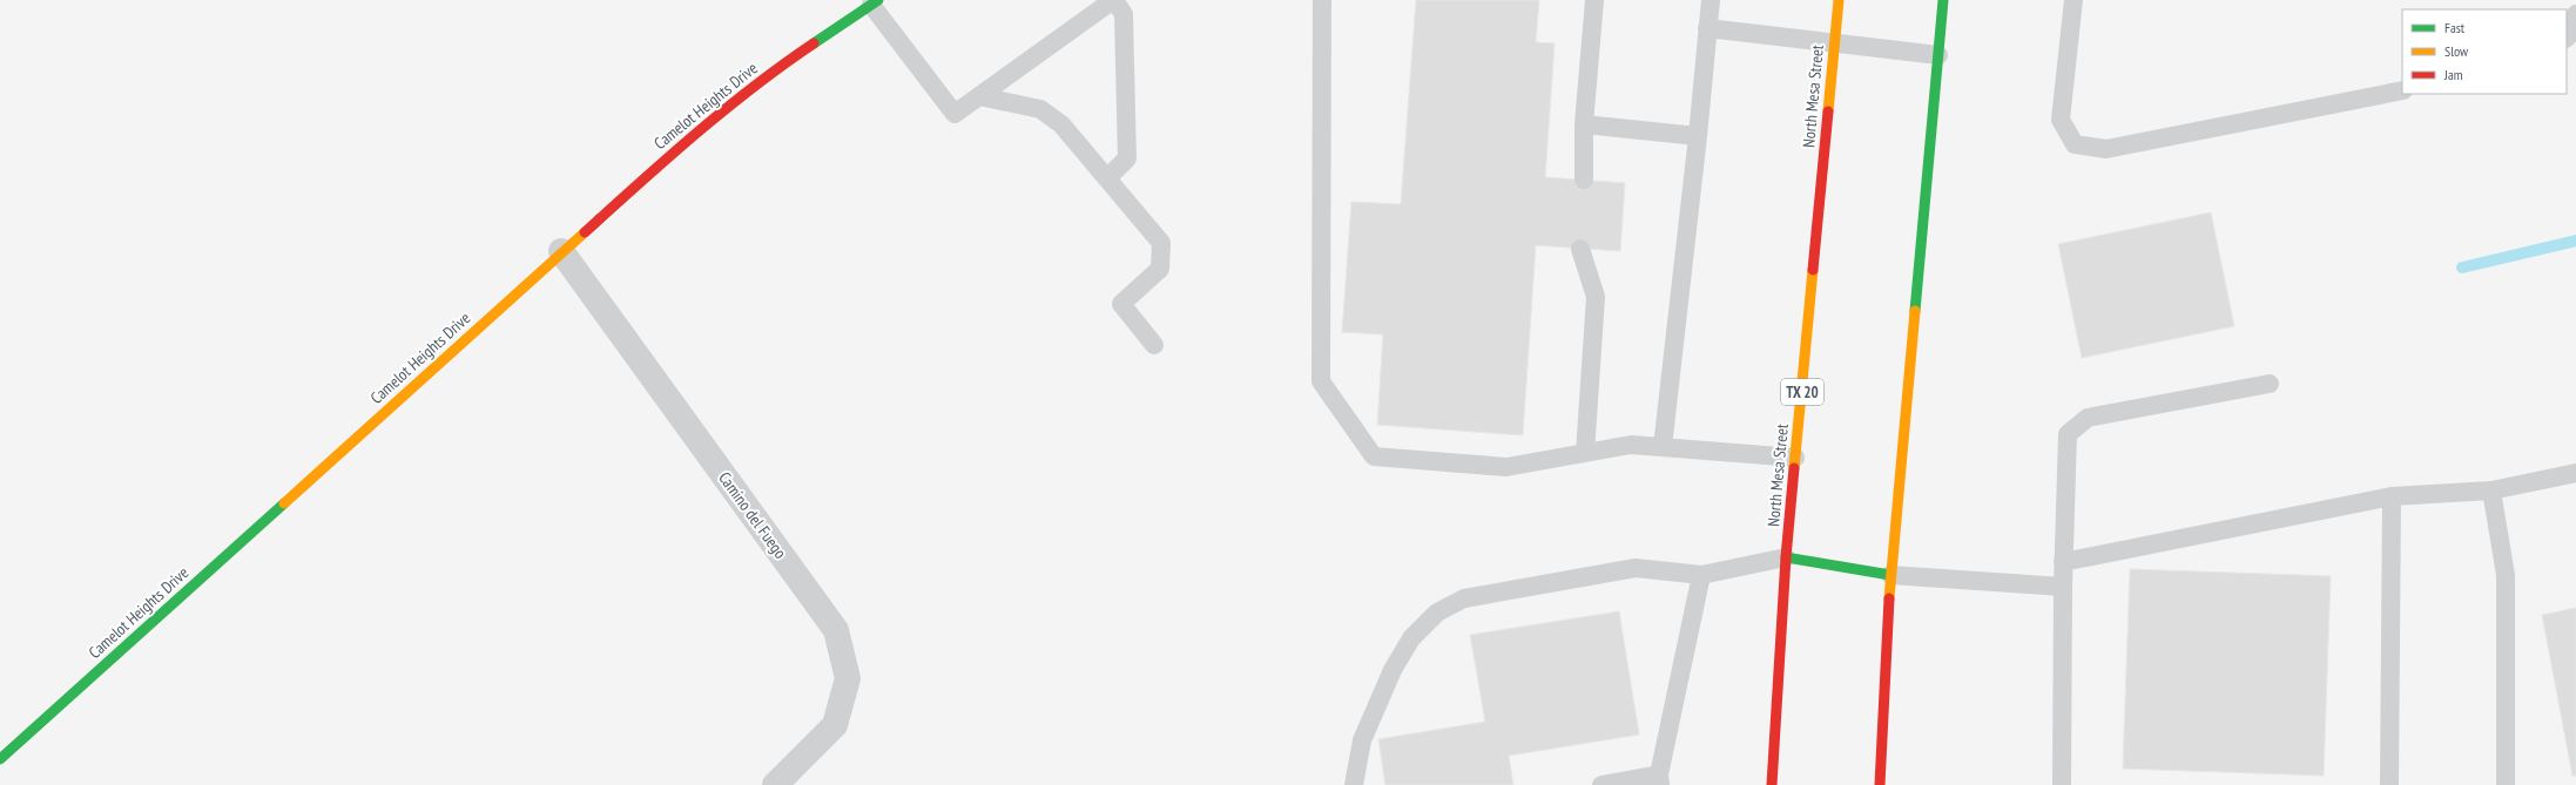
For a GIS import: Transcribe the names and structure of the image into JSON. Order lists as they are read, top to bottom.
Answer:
{
  "streets": {
    "main road": ["North Mesa Street", "Camelot Heights Drive", "TX 20"],
    "street": ["Camino del Fuego"]
  },
  "crossings": [
    ["Camelot Heights Drive", "Camino del Fuego"]
  ],
  "legend": ["Fast", "Slow", "Jam"]
}
